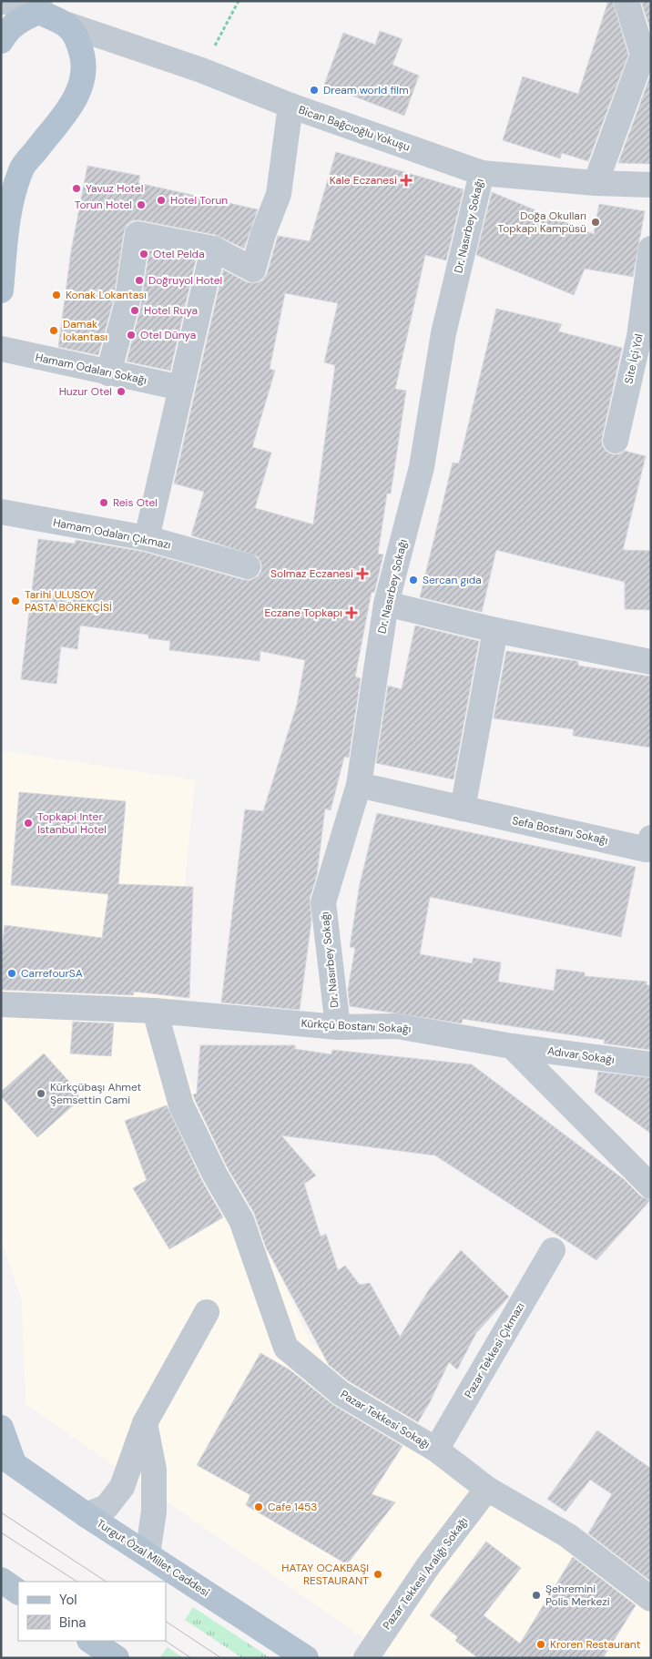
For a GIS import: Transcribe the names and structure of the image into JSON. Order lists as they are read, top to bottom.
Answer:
{
  "streets": {
    "main road": ["Turgut Özal Millet Caddesi"],
    "street": [
      "Bican Bağcıoğlu Yokuşu",
      "Dr. Nasırbey Sokağı",
      "Site İçi Yol",
      "Hamam Odaları Sokağı",
      "Hamam Odaları Çıkmazı",
      "Sefa Bostanı Sokağı",
      "Kürkçü Bostanı Sokağı",
      "Adıvar Sokağı",
      "Pazar Tekkesi Çıkmazı",
      "Pazar Tekkesi Sokağı",
      "Pazar Tekkesi Aralığı Sokağı"
    ]
  },
  "crossings": [
    ["Bican Bağcıoğlu Yokuşu", "Dr. Nasırbey Sokağı"],
    ["Dr. Nasırbey Sokağı", "Sefa Bostanı Sokağı"],
    ["Dr. Nasırbey Sokağı", "Kürkçü Bostanı Sokağı"],
    ["Kürkçü Bostanı Sokağı", "Adıvar Sokağı"],
    ["Kürkçü Bostanı Sokağı", "Pazar Tekkesi Sokağı"],
    ["Pazar Tekkesi Çıkmazı", "Pazar Tekkesi Sokağı"],
    ["Pazar Tekkesi Sokağı", "Pazar Tekkesi Aralığı Sokağı"]
  ],
  "places": {
    "other": [
      "Dream world film",
      "Yavuz Hotel",
      "Hotel Torun",
      "Torun Hotel",
      "Doğa Okulları Topkapı Kampüsü",
      "Otel Pelda",
      "Doğruyol Hotel",
      "Konak Lokantası",
      "Hotel Ruya",
      "Damak lokantası",
      "Otel Dünya",
      "Huzur Otel",
      "Reis Otel",
      "Sercan gıda",
      "Tarihi ULUSOY PASTA BÖREKÇİSİ",
      "Topkapi Inter Istanbul Hotel",
      "CarrefourSA",
      "Kürkçübaşı Ahmet Şemsettin Cami",
      "Cafe 1453",
      "HATAY OCAKBAŞI RESTAURANT",
      "Şehremini Polis Merkezi",
      "Kroren Restaurant"
    ],
    "health": ["Kale Eczanesi", "Solmaz Eczanesi", "Eczane Topkapı"]
  },
  "legend": ["Yol", "Bina"]
}
